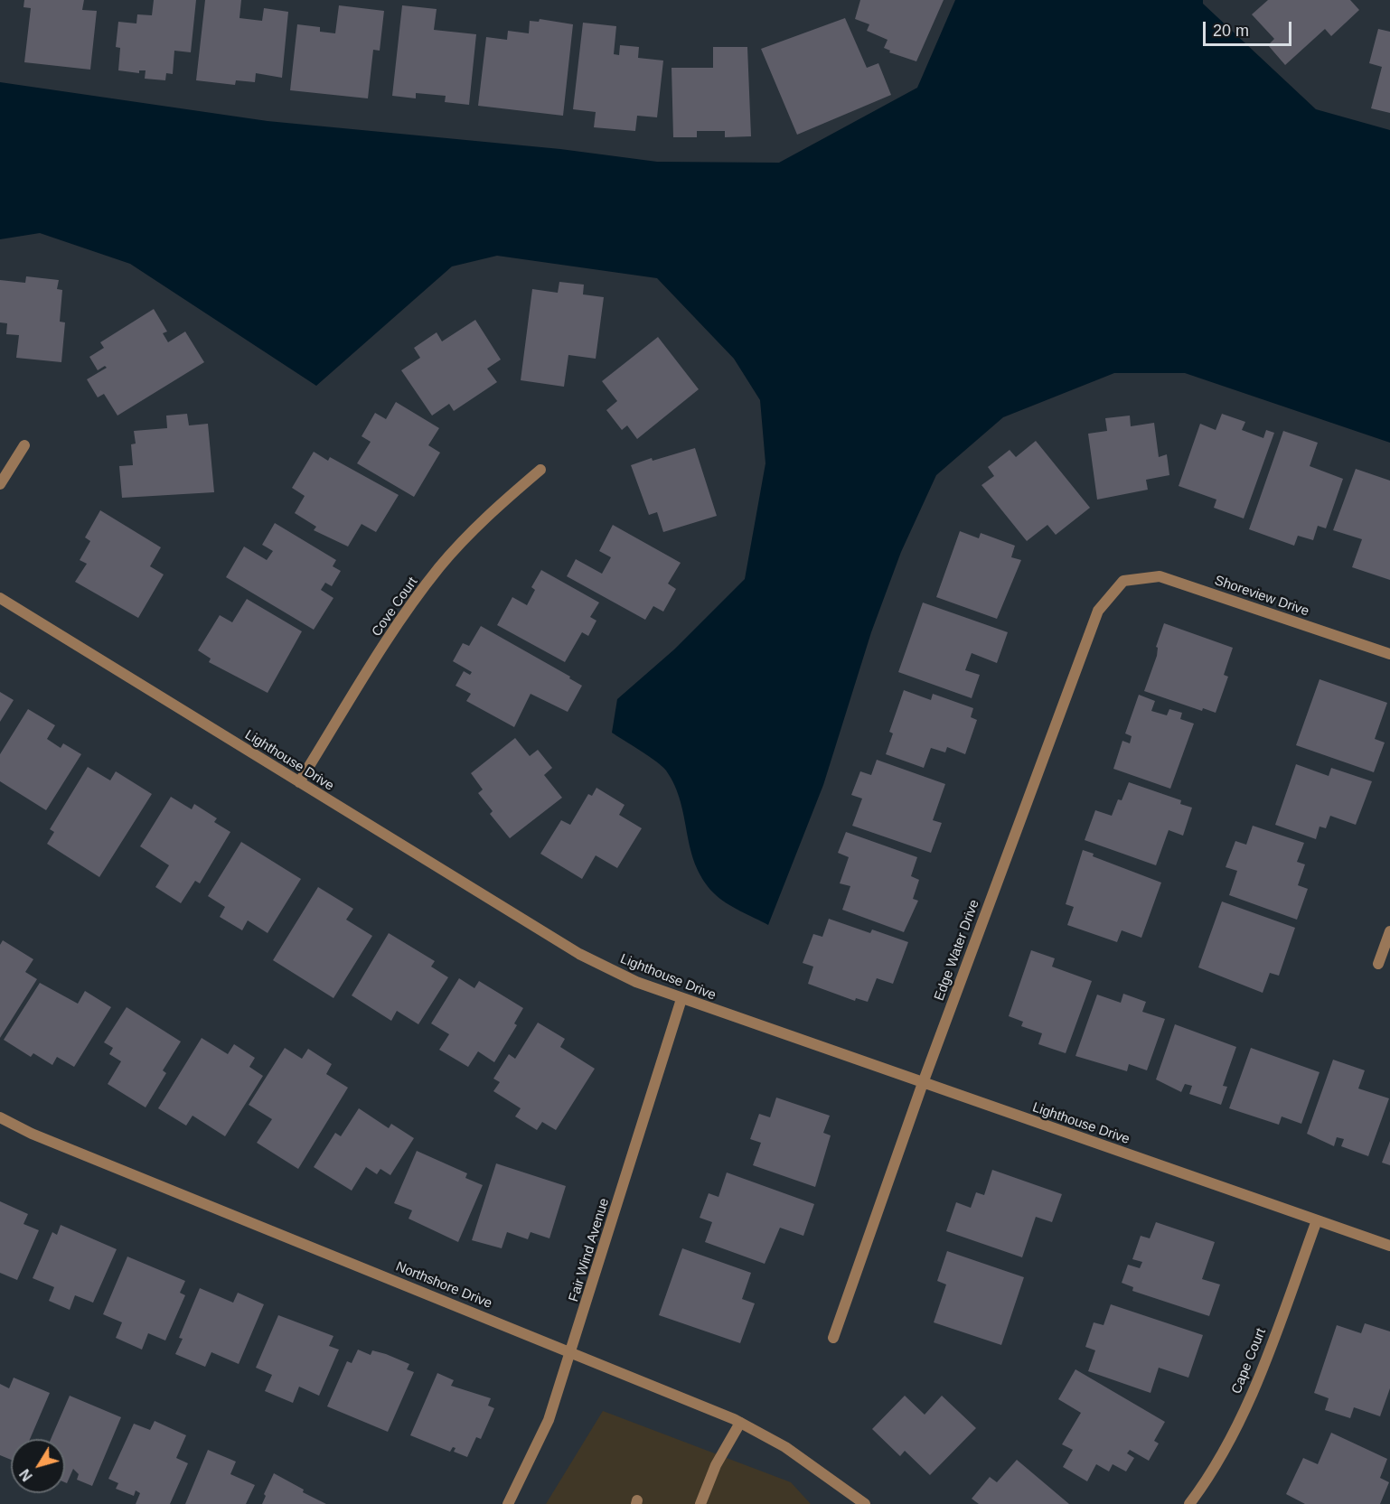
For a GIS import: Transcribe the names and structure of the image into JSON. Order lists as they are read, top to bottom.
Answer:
{
  "streets": {
    "street": [
      "Shoreview Drive",
      "Cove Court",
      "Lighthouse Drive",
      "Edge Water Drive",
      "Fair Wind Avenue",
      "Northshore Drive",
      "Cape Court"
    ]
  },
  "crossings": [
    ["Shoreview Drive", "Edge Water Drive"],
    ["Cove Court", "Lighthouse Drive"],
    ["Lighthouse Drive", "Edge Water Drive"],
    ["Lighthouse Drive", "Fair Wind Avenue"],
    ["Lighthouse Drive", "Cape Court"],
    ["Fair Wind Avenue", "Northshore Drive"]
  ],
  "scale_bar": "20 m",
  "north": "bottom left"
}
